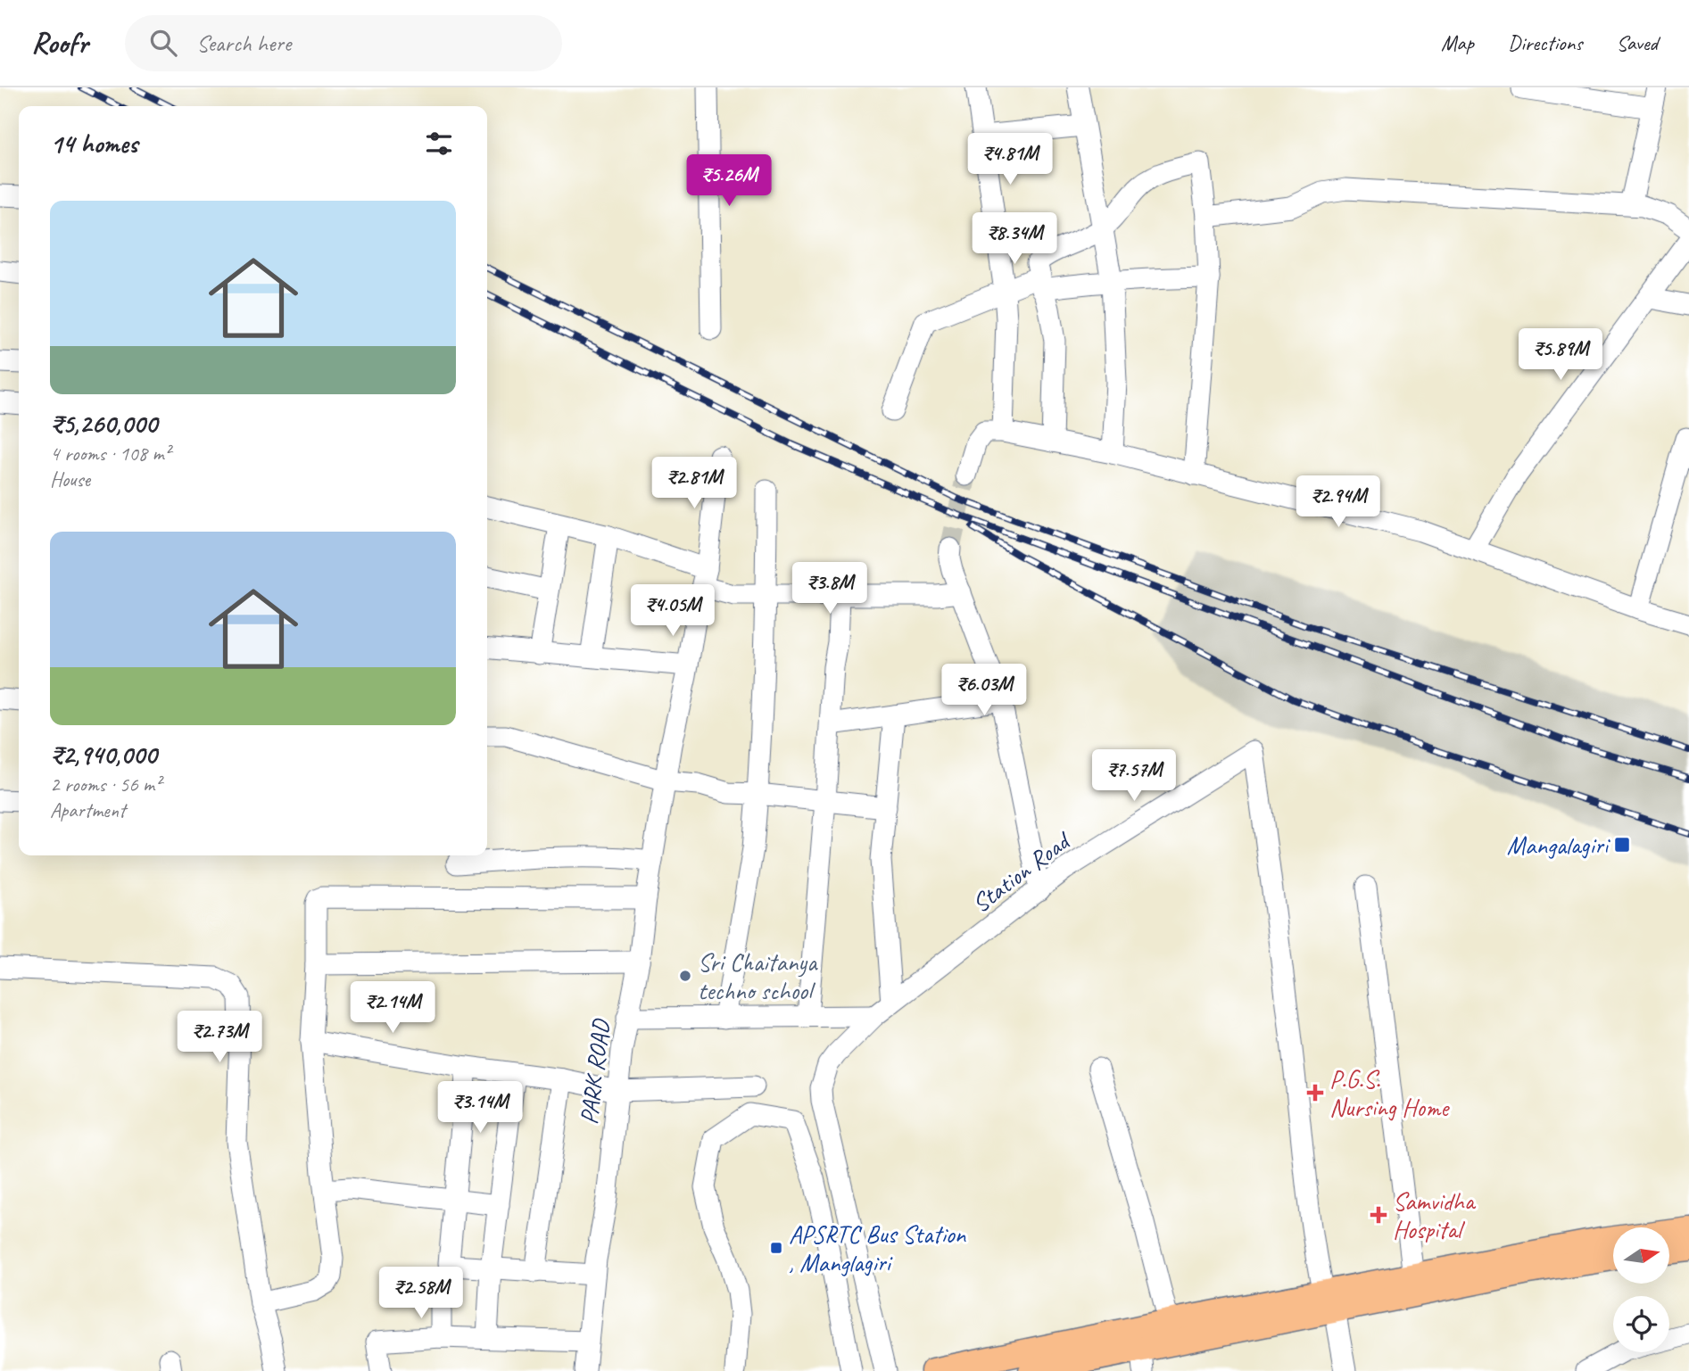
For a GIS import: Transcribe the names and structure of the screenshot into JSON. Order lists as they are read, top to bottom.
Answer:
{
  "streets": {
    "street": ["Station Road", "PARK ROAD"]
  },
  "places": {
    "transit": ["Mangalagiri", "APSRTC Bus Station , Manglagiri"],
    "other": ["Sri Chaitanya techno school"],
    "health": ["P.G.S. Nursing Home", "Samvidha Hospital"]
  },
  "north": "right",
  "page": {
    "header": "Roofr",
    "search": "Search here",
    "nav": ["Map", "Directions", "Saved"],
    "heading": "14 homes",
    "price": [
      "₹4.81M",
      "₹5.26M",
      "₹8.34M",
      "₹5.89M",
      "₹2.81M",
      "₹2.94M",
      "₹3.8M",
      "₹4.05M",
      "₹6.03M",
      "₹7.57M",
      "₹2.14M",
      "₹2.73M",
      "₹3.14M",
      "₹2.58M"
    ],
    "list": [
      {
        "name": "₹5,260,000",
        "note": "4 rooms · 108 m² · House"
      },
      {
        "name": "₹2,940,000",
        "note": "2 rooms · 56 m² · Apartment"
      }
    ]
  }
}
